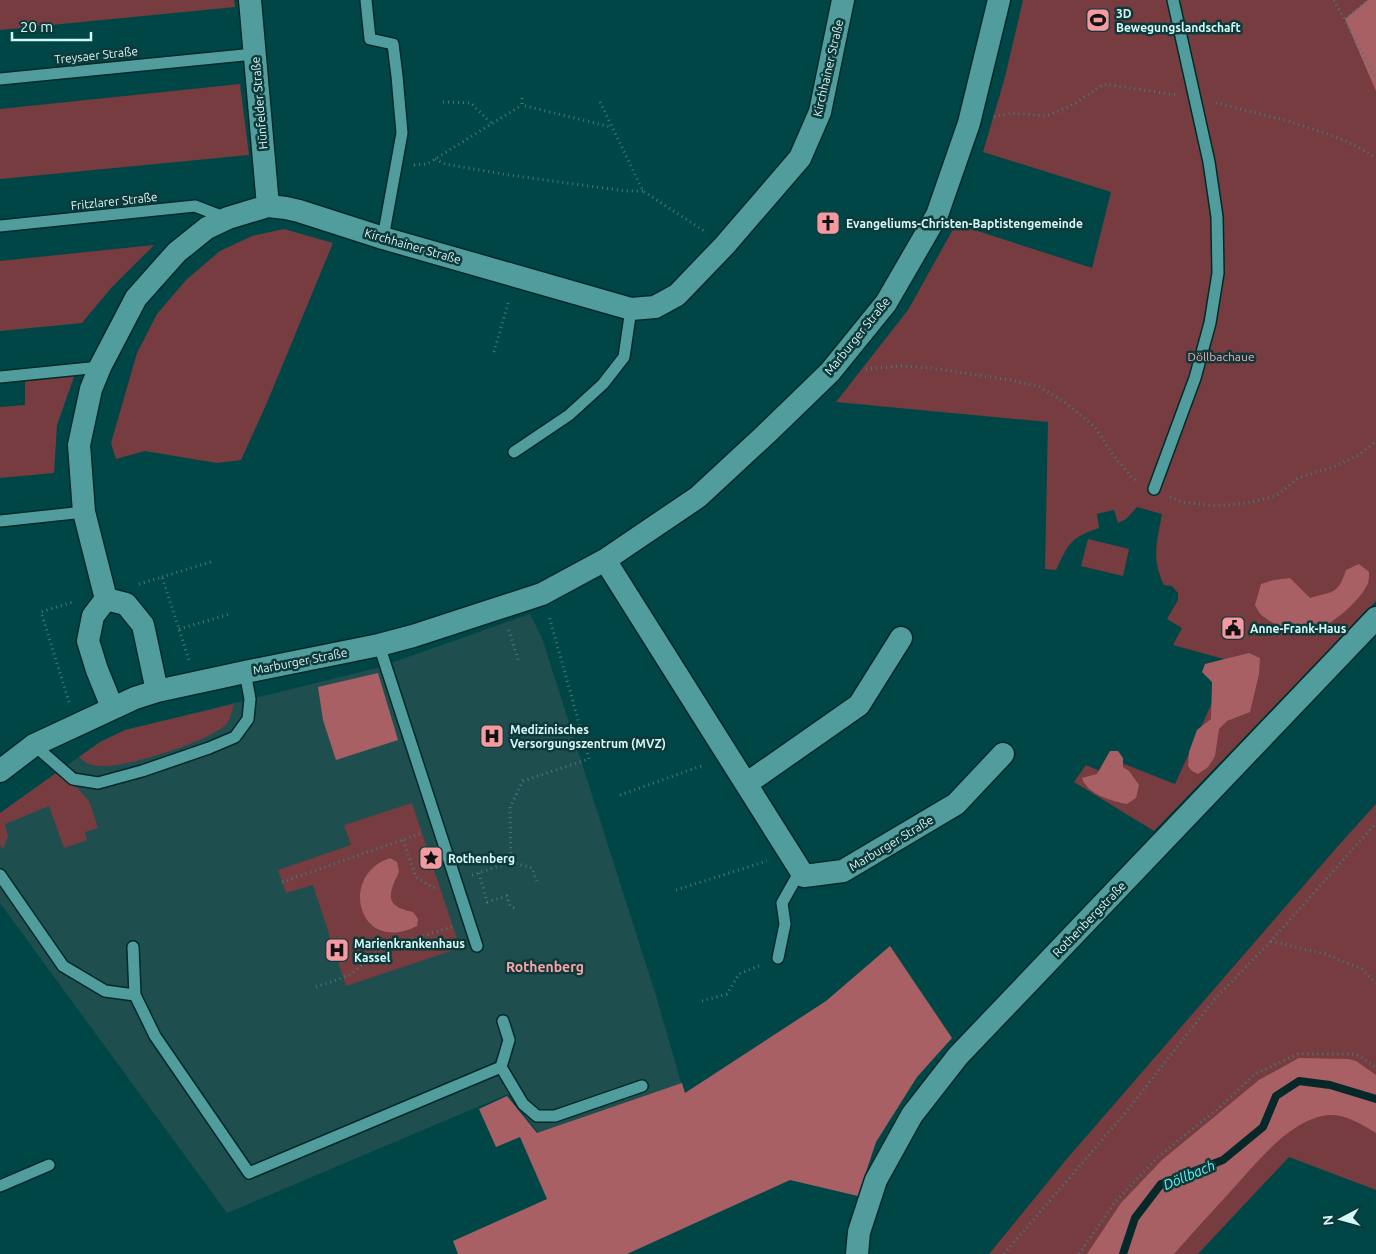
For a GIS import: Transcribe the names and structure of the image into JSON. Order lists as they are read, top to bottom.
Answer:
{
  "streets": {
    "street": [
      "Kirchhainer Straße",
      "Hünfelder Straße",
      "Marburger Straße",
      "Rothenbergstraße"
    ],
    "lane": ["Treysaer Straße", "Fritzlarer Straße"]
  },
  "crossings": [
    ["Treysaer Straße", "Hünfelder Straße"],
    ["Kirchhainer Straße", "Hünfelder Straße"],
    ["Kirchhainer Straße", "Fritzlarer Straße"]
  ],
  "districts": ["Rothenberg"],
  "water": ["Döllbach"],
  "parks": ["Döllbachaue"],
  "places": {
    "sports": ["3D Bewegungslandschaft"],
    "church": ["Evangeliums-Christen-Baptistengemeinde"],
    "public building": ["Anne-Frank-Haus"],
    "hospital": ["Medizinisches Versorgungszentrum (MVZ)", "Marienkrankenhaus Kassel"],
    "place": ["Rothenberg"]
  },
  "scale_bar": "20 m",
  "north": "left"
}
